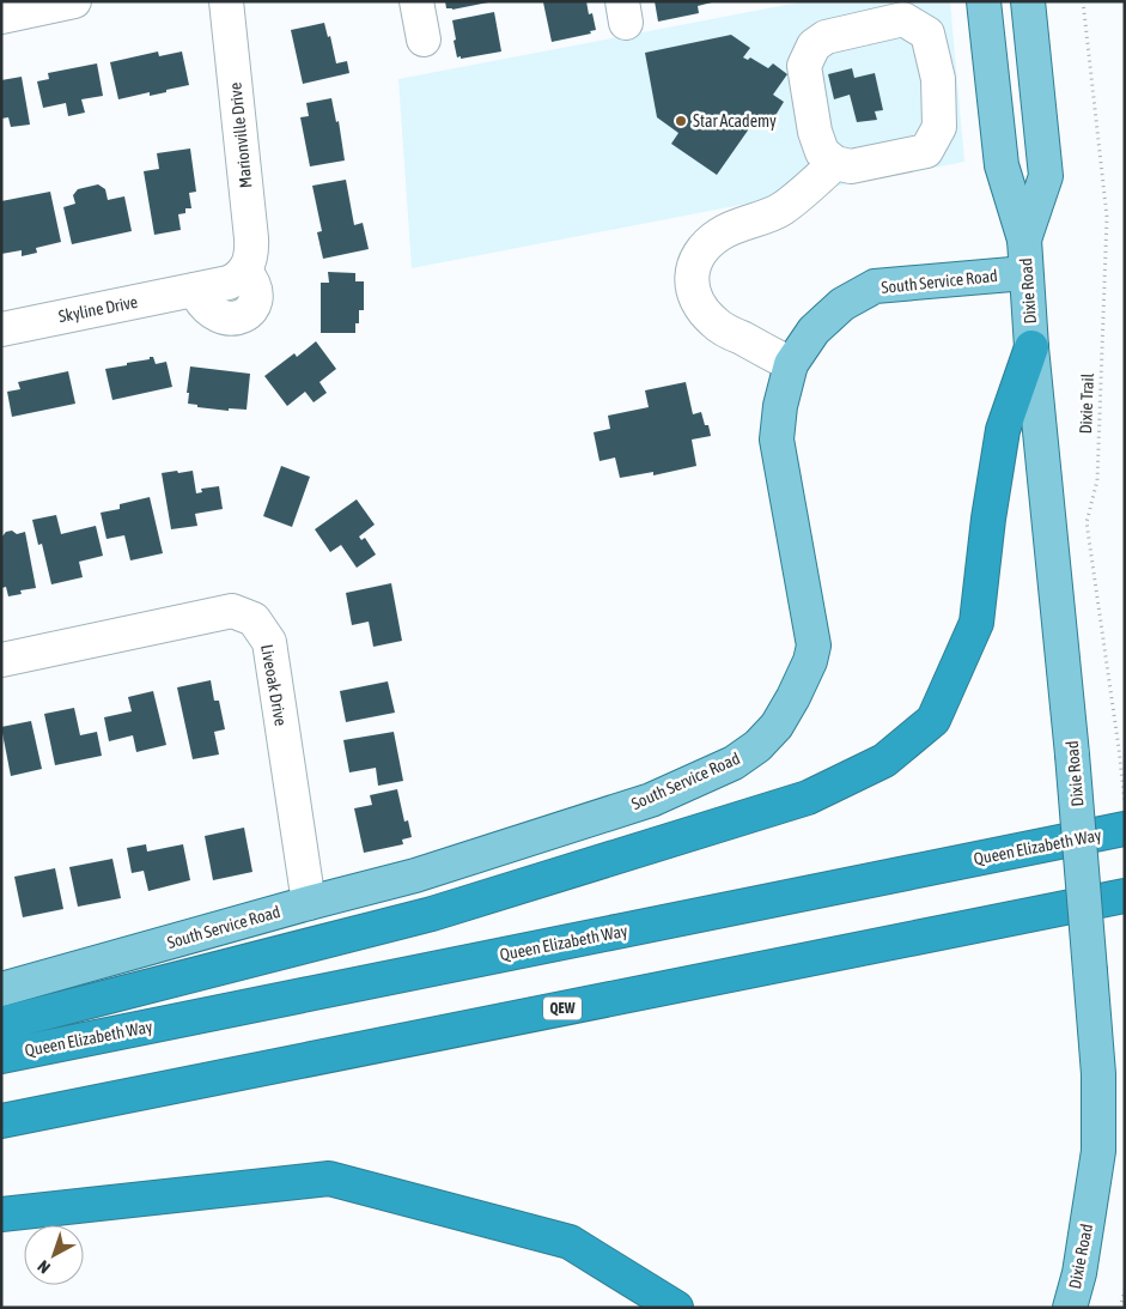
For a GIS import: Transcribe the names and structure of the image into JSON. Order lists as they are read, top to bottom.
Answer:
{
  "streets": {
    "highway": ["Queen Elizabeth Way", "QEW"],
    "main road": ["South Service Road", "Dixie Road"],
    "street": ["Marionville Drive", "Skyline Drive", "Liveoak Drive"],
    "path": ["Dixie Trail"]
  },
  "crossings": [
    ["Marionville Drive", "Skyline Drive"],
    ["South Service Road", "Dixie Road"],
    ["South Service Road", "Liveoak Drive"]
  ],
  "places": ["Star Academy"],
  "north": "bottom left"
}
